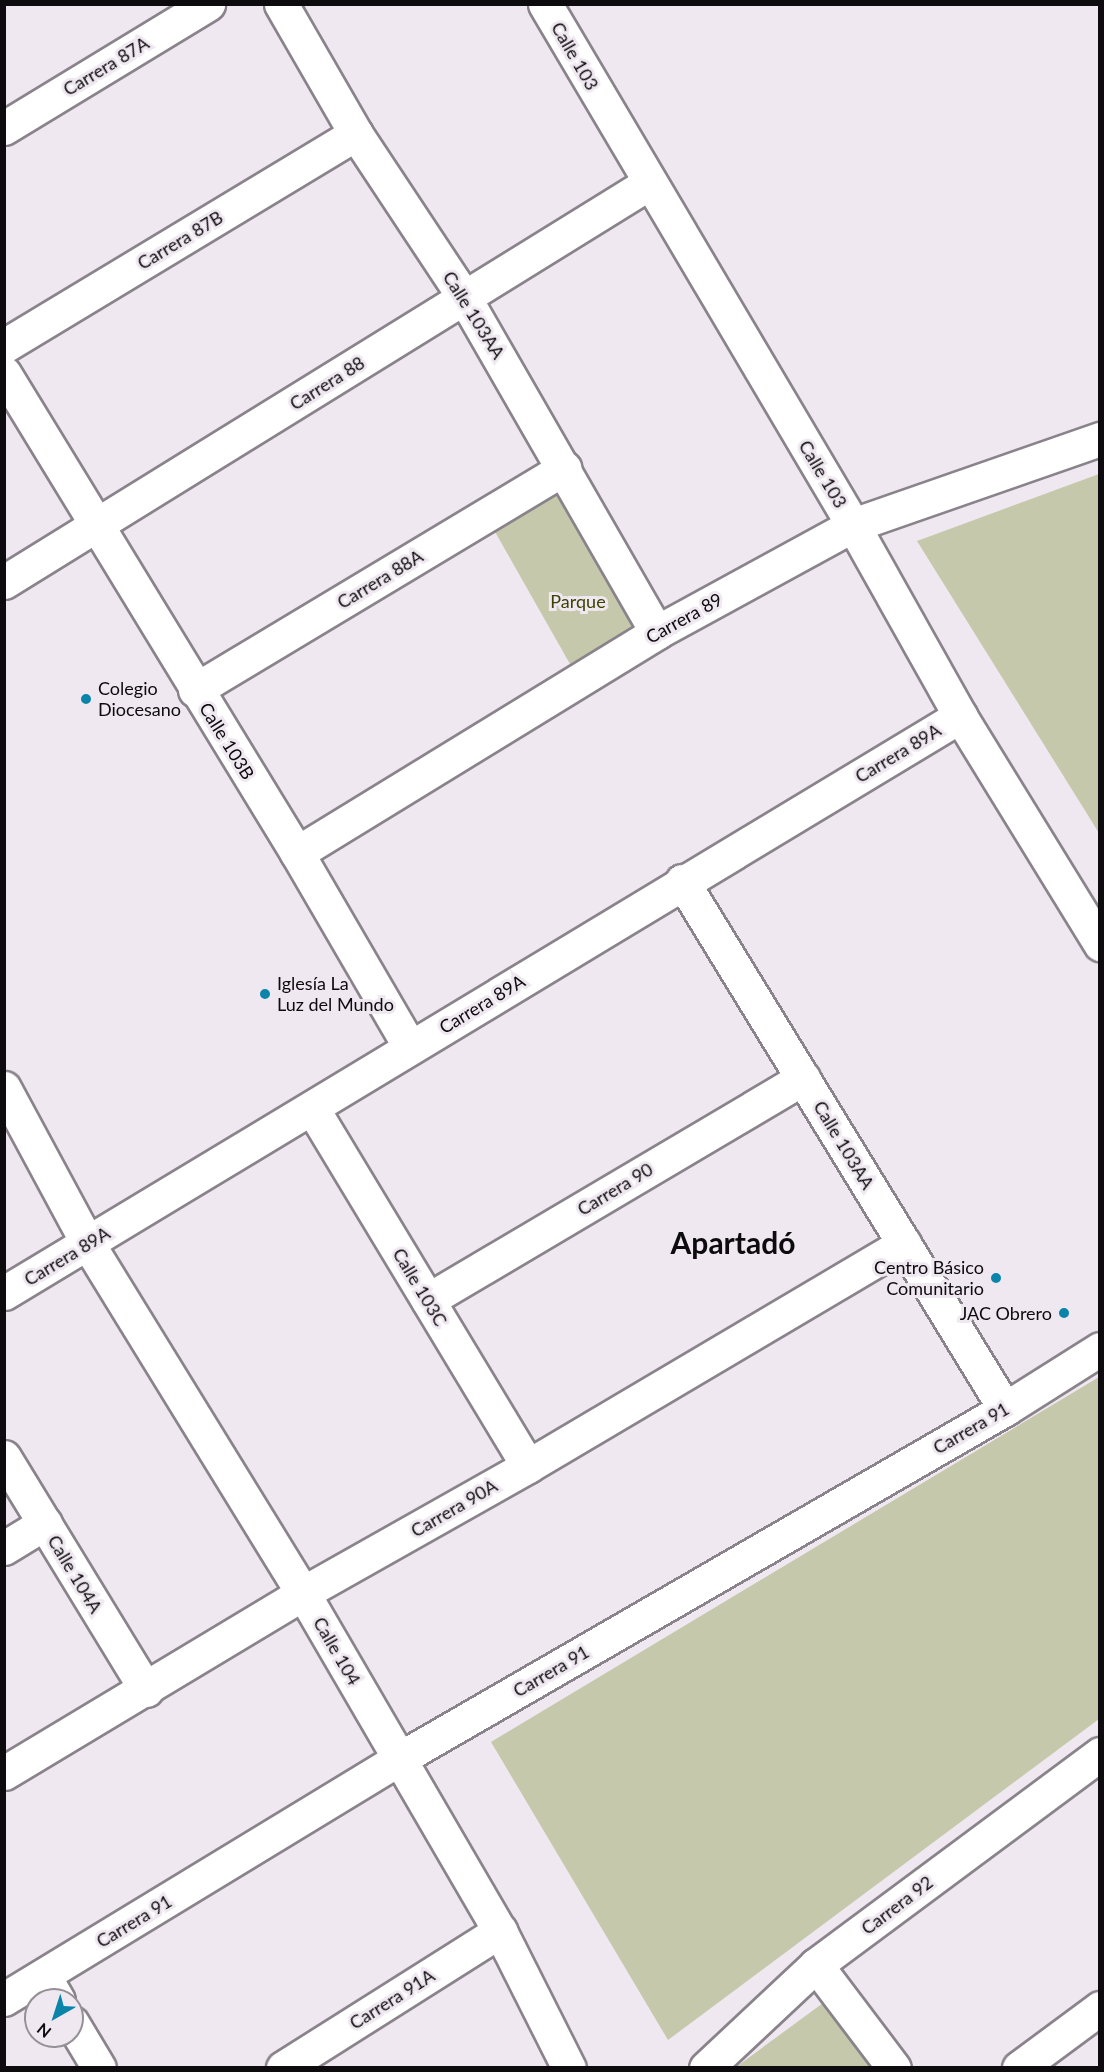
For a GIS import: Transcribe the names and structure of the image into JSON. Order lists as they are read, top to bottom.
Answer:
{
  "streets": {
    "street": [
      "Calle 103",
      "Carrera 87A",
      "Carrera 87B",
      "Calle 103AA",
      "Carrera 88",
      "Carrera 88A",
      "Carrera 89",
      "Calle 103B",
      "Carrera 89A",
      "Carrera 90",
      "Calle 103C",
      "Carrera 91",
      "Carrera 90A",
      "Calle 104A",
      "Calle 104",
      "Carrera 92",
      "Carrera 91A"
    ]
  },
  "crossings": [
    ["Calle 103", "Carrera 88"],
    ["Calle 103", "Carrera 89"],
    ["Calle 103", "Carrera 89A"],
    ["Carrera 87B", "Calle 103AA"],
    ["Calle 103AA", "Carrera 88"],
    ["Calle 103AA", "Carrera 88A"],
    ["Calle 103AA", "Carrera 89"],
    ["Calle 103AA", "Carrera 89A"],
    ["Calle 103AA", "Carrera 90"],
    ["Calle 103AA", "Carrera 91"],
    ["Calle 103AA", "Carrera 90A"],
    ["Carrera 88", "Calle 103B"],
    ["Carrera 88A", "Calle 103B"],
    ["Carrera 89", "Calle 103B"],
    ["Calle 103B", "Carrera 89A"],
    ["Carrera 89A", "Calle 103C"],
    ["Carrera 89A", "Calle 104"],
    ["Carrera 90", "Calle 103C"],
    ["Calle 103C", "Carrera 90A"],
    ["Carrera 91", "Calle 104"],
    ["Carrera 90A", "Calle 104A"],
    ["Carrera 90A", "Calle 104"],
    ["Calle 104", "Carrera 91A"]
  ],
  "districts": ["Apartadó"],
  "parks": ["Parque"],
  "places": [
    "Colegio Diocesano",
    "Iglesía La Luz del Mundo",
    "Centro Básico Comunitario",
    "JAC Obrero"
  ],
  "north": "bottom left"
}
